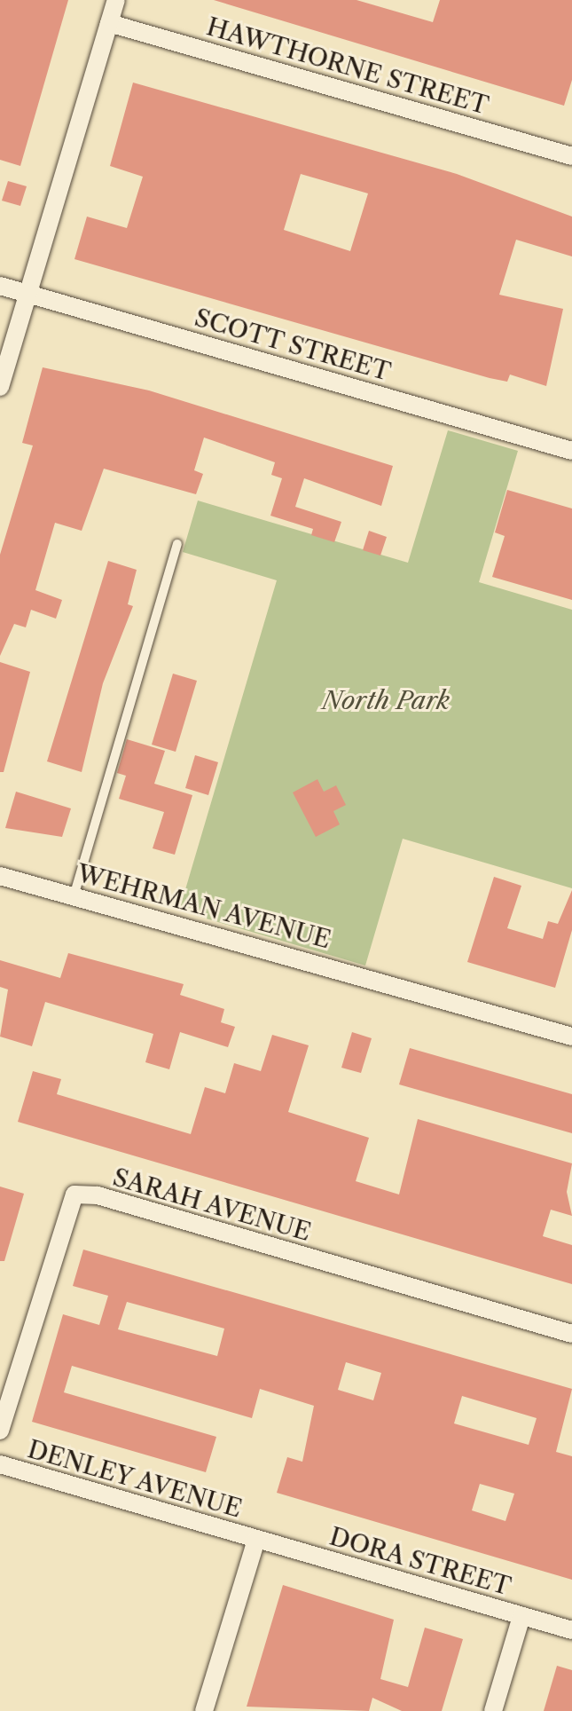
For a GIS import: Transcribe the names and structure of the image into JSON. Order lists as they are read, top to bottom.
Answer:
{
  "streets": {
    "street": [
      "HAWTHORNE STREET",
      "SCOTT STREET",
      "WEHRMAN AVENUE",
      "SARAH AVENUE",
      "DENLEY AVENUE",
      "DORA STREET"
    ]
  },
  "crossings": [
    ["DENLEY AVENUE", "DORA STREET"]
  ],
  "parks": ["North Park"]
}
